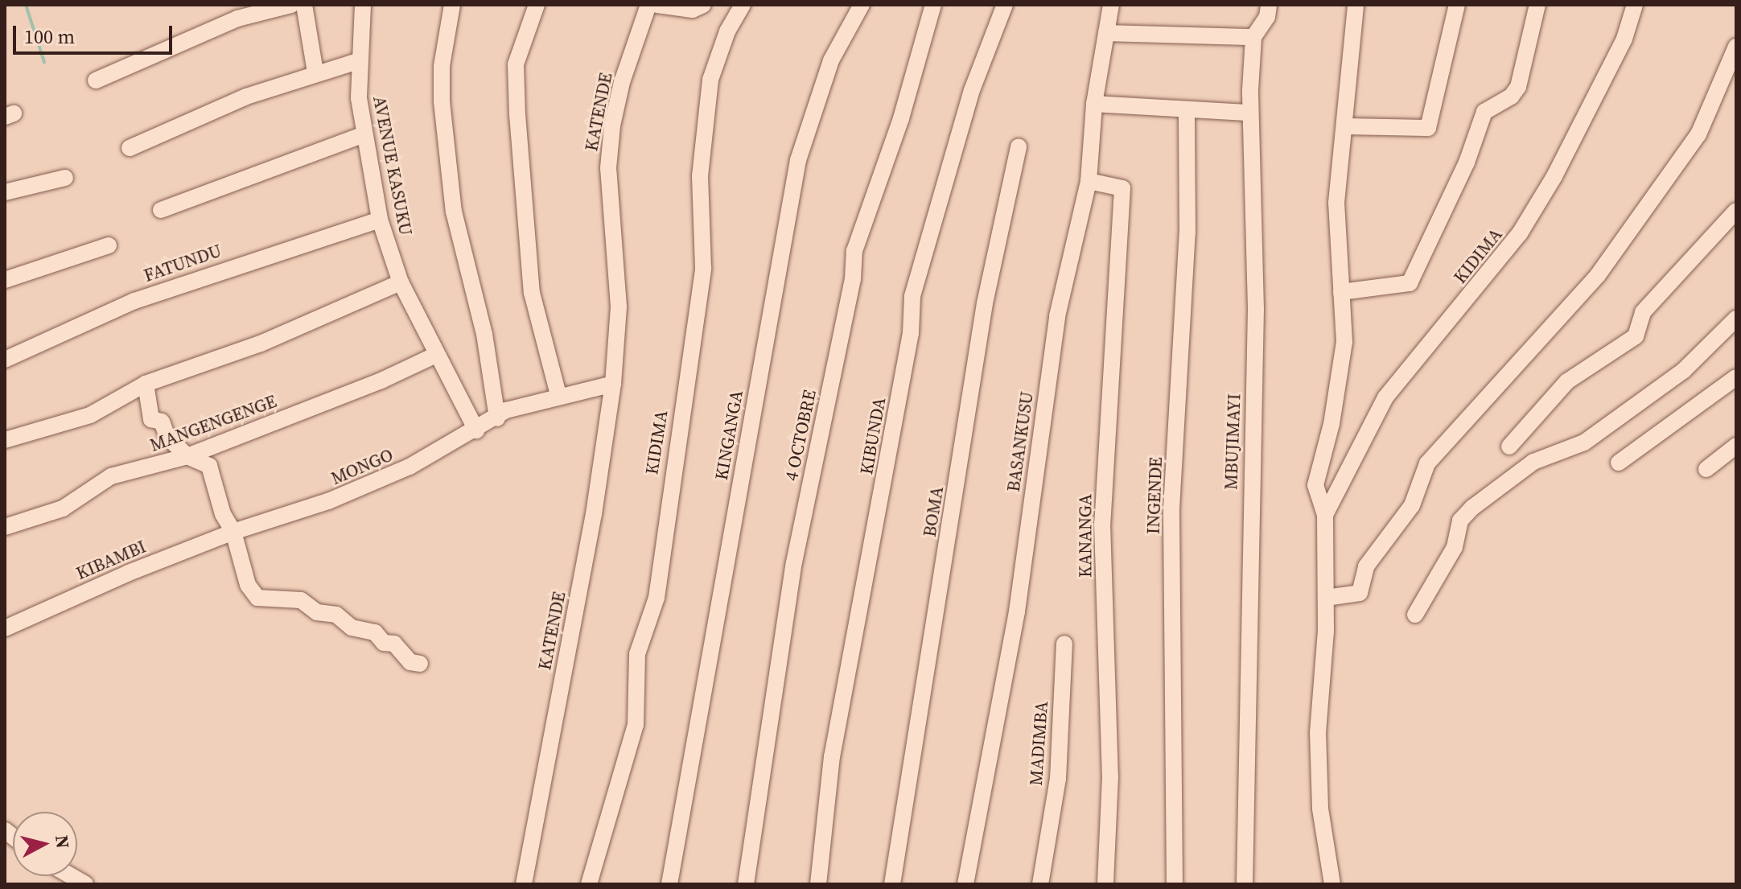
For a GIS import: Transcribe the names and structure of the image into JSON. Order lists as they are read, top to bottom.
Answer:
{
  "streets": {
    "street": [
      "KATENDE",
      "AVENUE KASUKU",
      "KIDIMA",
      "FATUNDU",
      "MANGENGENGE",
      "KINGANGA",
      "4 OCTOBRE",
      "KIBUNDA",
      "BASANKUSU",
      "MBUJIMAYI",
      "MONGO",
      "INGENDE",
      "BOMA",
      "KANANGA",
      "KIBAMBI",
      "MADIMBA"
    ]
  },
  "crossings": [
    ["AVENUE KASUKU", "FATUNDU"],
    ["AVENUE KASUKU", "MANGENGENGE"],
    ["AVENUE KASUKU", "MONGO"],
    ["BASANKUSU", "KANANGA"],
    ["MONGO", "KIBAMBI"]
  ],
  "scale_bar": "100 m",
  "north": "right"
}
